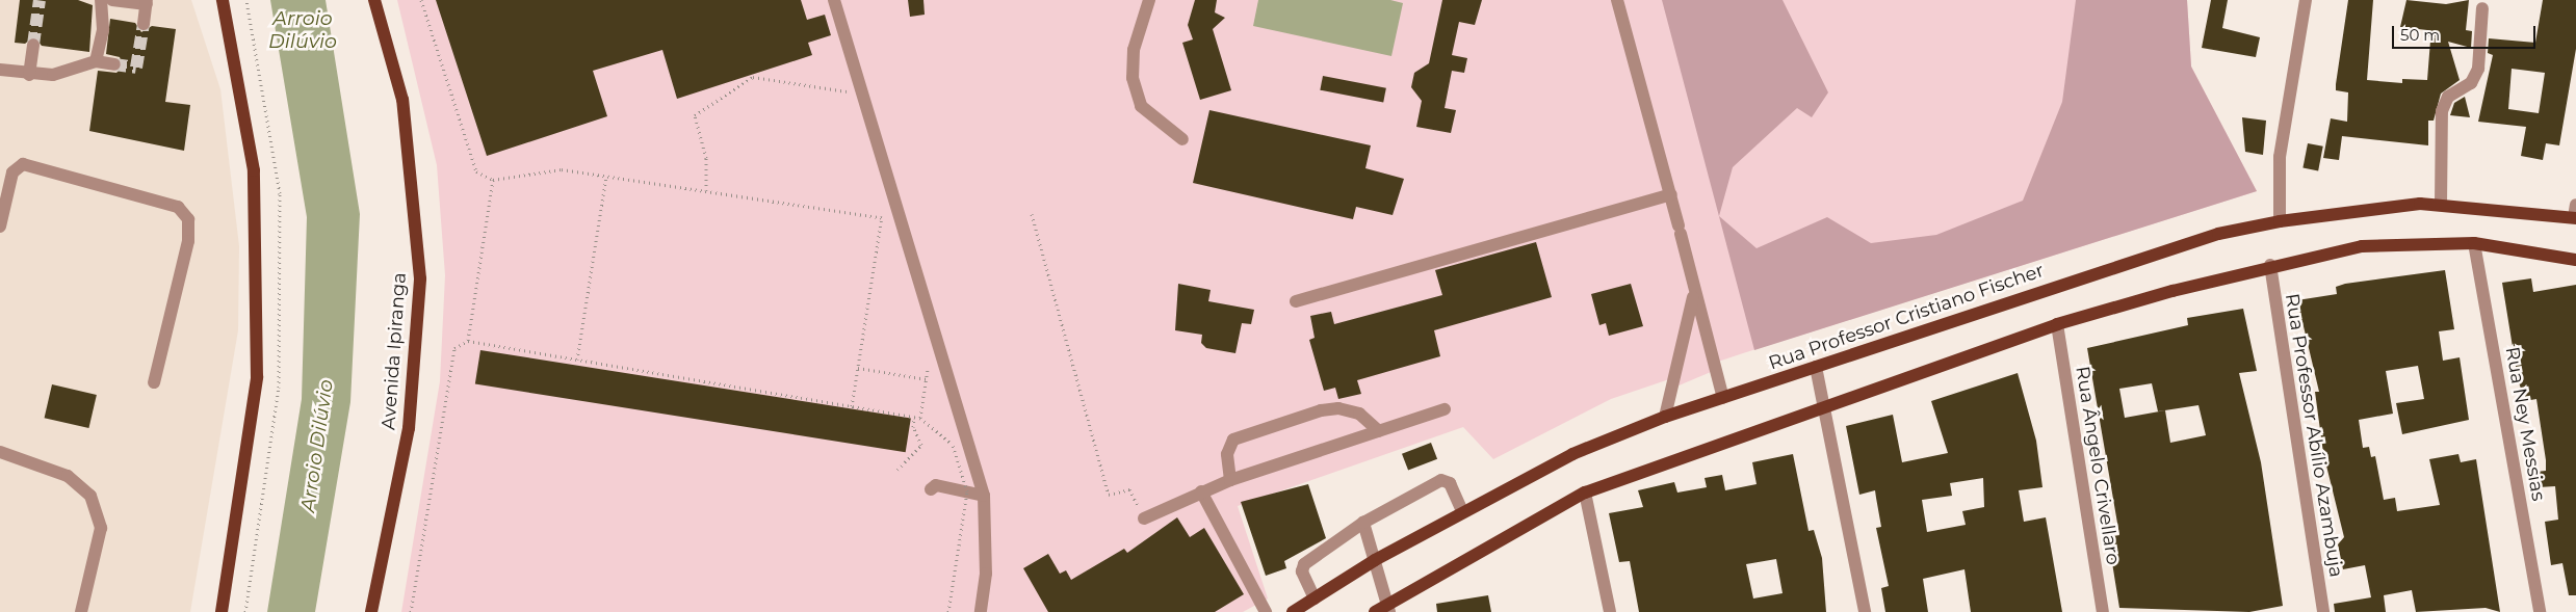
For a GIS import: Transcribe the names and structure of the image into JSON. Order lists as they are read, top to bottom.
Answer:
{
  "streets": {
    "main road": ["Rua Professor Cristiano Fischer", "Avenida Ipiranga"],
    "street": ["Rua Ney Messias", "Rua Professor Abílio Azambuja", "Rua Ângelo Crivellaro"]
  },
  "water": ["Arroio Dilúvio"],
  "scale_bar": "50 m"
}
